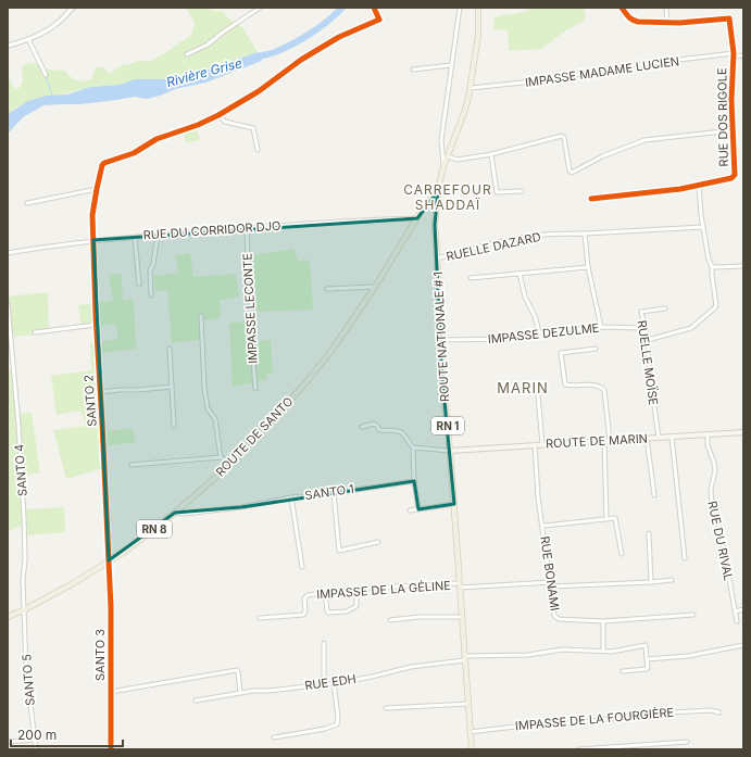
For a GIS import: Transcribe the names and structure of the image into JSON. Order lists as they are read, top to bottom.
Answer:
{
  "streets": {
    "main road": [
      "ROUTE NATIONALE # 1",
      "RN 1",
      "ROUTE DE SANTO",
      "ROUTE DE MARIN",
      "RN 8"
    ],
    "street": [
      "IMPASSE MADAME LUCIEN",
      "RUE DOS RIGOLE",
      "RUE DU CORRIDOR DJO",
      "RUELLE DAZARD",
      "IMPASSE LECONTE",
      "IMPASSE DEZULME",
      "RUELLE MOÏSE",
      "SANTO 2",
      "SANTO 4",
      "SANTO 1",
      "RUE DU RIVAL",
      "RUE BONAMI",
      "IMPASSE DE LA GÉLINE",
      "SANTO 3",
      "SANTO 5",
      "RUE EDH",
      "IMPASSE DE LA FOURGIÈRE"
    ]
  },
  "crossings": [
    ["IMPASSE MADAME LUCIEN", "RUE DOS RIGOLE"],
    ["IMPASSE MADAME LUCIEN", "ROUTE NATIONALE # 1"],
    ["RUE DU CORRIDOR DJO", "IMPASSE LECONTE"],
    ["RUE DU CORRIDOR DJO", "SANTO 2"],
    ["RUE DU CORRIDOR DJO", "ROUTE DE SANTO"],
    ["RUELLE DAZARD", "ROUTE NATIONALE # 1"],
    ["IMPASSE DEZULME", "ROUTE NATIONALE # 1"],
    ["IMPASSE DEZULME", "RUELLE MOÏSE"],
    ["ROUTE NATIONALE # 1", "ROUTE DE SANTO"],
    ["ROUTE NATIONALE # 1", "ROUTE DE MARIN"],
    ["ROUTE NATIONALE # 1", "IMPASSE DE LA GÉLINE"],
    ["ROUTE NATIONALE # 1", "RUE EDH"],
    ["ROUTE NATIONALE # 1", "IMPASSE DE LA FOURGIÈRE"],
    ["RUELLE MOÏSE", "ROUTE DE MARIN"],
    ["SANTO 2", "ROUTE DE SANTO"],
    ["SANTO 2", "SANTO 3"],
    ["ROUTE DE SANTO", "SANTO 4"],
    ["ROUTE DE SANTO", "SANTO 1"],
    ["ROUTE DE SANTO", "SANTO 3"],
    ["ROUTE DE SANTO", "SANTO 5"],
    ["ROUTE DE MARIN", "RUE DU RIVAL"],
    ["ROUTE DE MARIN", "RUE BONAMI"],
    ["SANTO 4", "SANTO 5"],
    ["RUE BONAMI", "IMPASSE DE LA GÉLINE"]
  ],
  "districts": ["CARREFOUR SHADDAÏ", "MARIN"],
  "water": ["Rivière Grise"],
  "scale_bar": "200 m"
}
